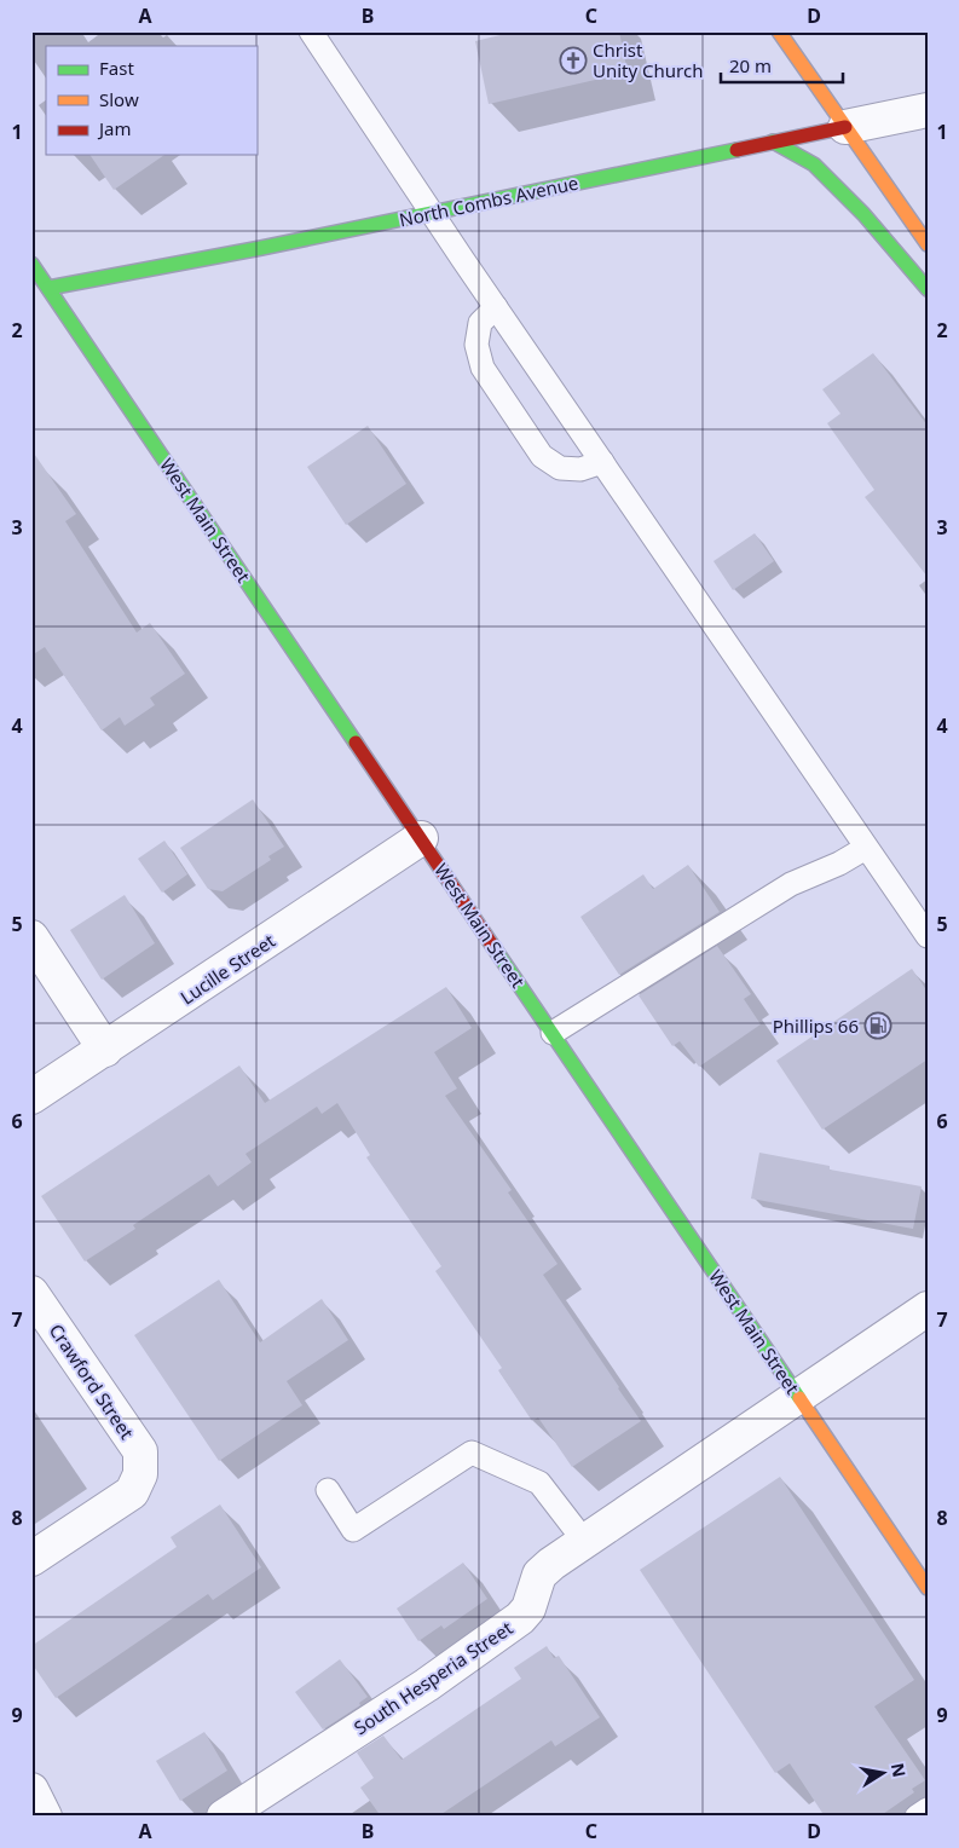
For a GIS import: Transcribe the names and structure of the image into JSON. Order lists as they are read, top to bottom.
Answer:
{
  "streets": {
    "main road": ["North Combs Avenue", "West Main Street"],
    "street": ["Lucille Street", "Crawford Street", "South Hesperia Street"]
  },
  "crossings": [
    ["North Combs Avenue", "West Main Street"],
    ["West Main Street", "Lucille Street"],
    ["West Main Street", "South Hesperia Street"]
  ],
  "places": {
    "church": ["Christ Unity Church"],
    "fuel station": ["Phillips 66"]
  },
  "legend": ["Fast", "Slow", "Jam"],
  "scale_bar": "20 m",
  "north": "right",
  "grid": {
    "columns": [
      "A",
      "B",
      "C",
      "D"
    ],
    "rows": [
      "1",
      "2",
      "3",
      "4",
      "5",
      "6",
      "7",
      "8",
      "9"
    ]
  }
}
